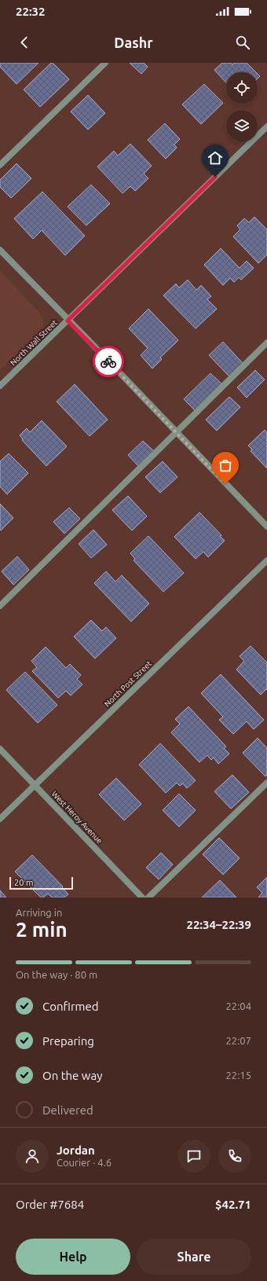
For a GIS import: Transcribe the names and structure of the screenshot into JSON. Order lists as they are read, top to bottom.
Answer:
{
  "streets": {
    "street": ["North Wall Street", "North Post Street", "West Heroy Avenue"]
  },
  "crossings": [
    ["North Post Street", "West Heroy Avenue"]
  ],
  "scale_bar": "20 m",
  "page": {
    "status": "22:32",
    "header": "Dashr",
    "scale": "20 m",
    "heading": ["2 min", "Arriving in", "22:34–22:39"],
    "panel": [
      "Jordan",
      "Courier · 4.6",
      "Order #7684",
      "$42.71"
    ],
    "bar": "On the way · 80 m",
    "list": [
      ["Confirmed", "22:04"],
      ["Preparing", "22:07"],
      ["On the way", "22:15"],
      "Delivered"
    ],
    "buttons": ["Help", "Share"]
  }
}
